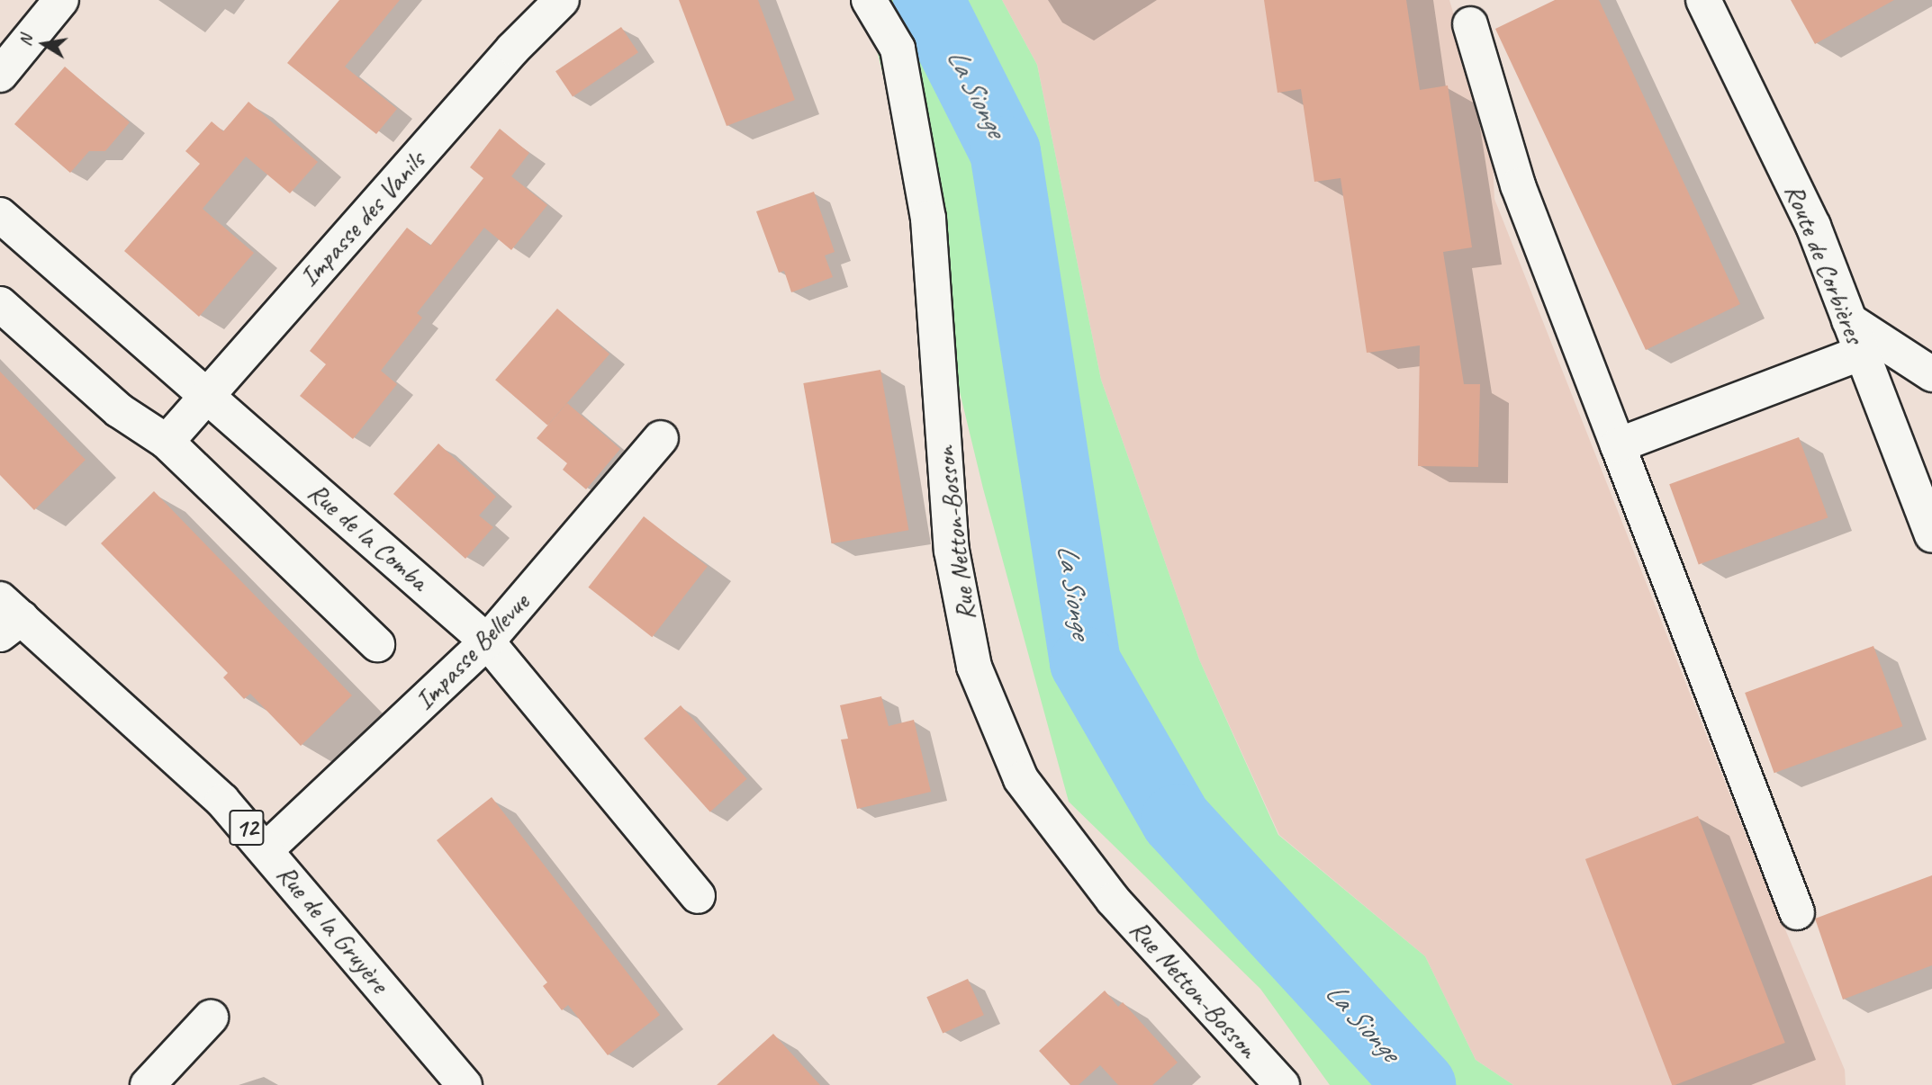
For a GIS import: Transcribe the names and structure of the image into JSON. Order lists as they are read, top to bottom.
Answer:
{
  "streets": {
    "street": [
      "Impasse des Vanils",
      "Route de Corbières",
      "Rue Netton-Bosson",
      "Rue de la Comba",
      "Impasse Bellevue",
      "12",
      "Rue de la Gruyère"
    ]
  },
  "crossings": [
    ["Impasse des Vanils", "Rue de la Comba"],
    ["Rue de la Comba", "Impasse Bellevue"],
    ["Impasse Bellevue", "Rue de la Gruyère"]
  ],
  "water": ["La Sionge"],
  "north": "left"
}
